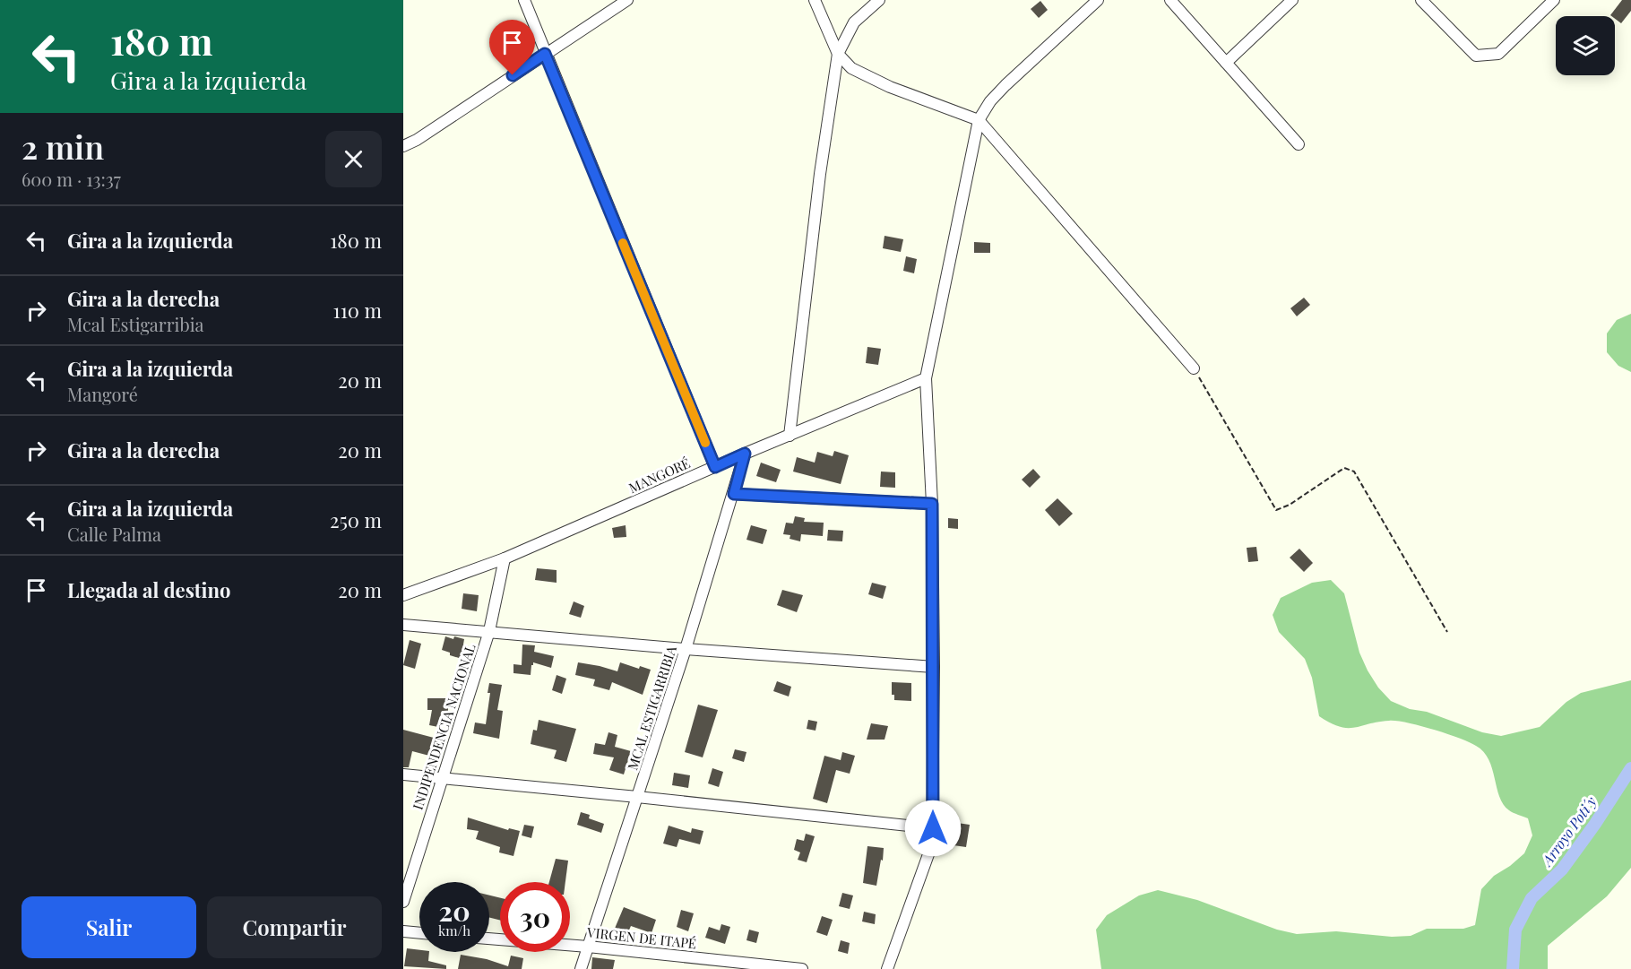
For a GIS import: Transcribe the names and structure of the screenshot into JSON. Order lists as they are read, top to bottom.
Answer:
{
  "streets": {
    "street": [
      "MANGORÉ",
      "MCAL ESTIGARRIBIA",
      "INDIPENDENCIA NACIONAL",
      "VIRGEN DE ITAPÉ"
    ]
  },
  "crossings": [
    ["MANGORÉ", "MCAL ESTIGARRIBIA"],
    ["MANGORÉ", "INDIPENDENCIA NACIONAL"],
    ["MCAL ESTIGARRIBIA", "VIRGEN DE ITAPÉ"]
  ],
  "water": ["Arroyo Poti´y"],
  "page": {
    "turn": ["180 m", "Gira a la izquierda"],
    "heading": ["2 min", "600 m · 13:37"],
    "list": [
      {
        "name": "Gira a la izquierda",
        "value": "180 m"
      },
      {
        "name": "Gira a la derecha",
        "note": "Mcal Estigarribia",
        "value": "110 m"
      },
      {
        "name": "Gira a la izquierda",
        "note": "Mangoré",
        "value": "20 m"
      },
      {
        "name": "Gira a la derecha",
        "value": "20 m"
      },
      {
        "name": "Gira a la izquierda",
        "note": "Calle Palma",
        "value": "250 m"
      },
      {
        "name": "Llegada al destino",
        "value": "20 m"
      }
    ],
    "speed": "20 km/h",
    "limit": "30",
    "buttons": ["Salir", "Compartir"]
  }
}
